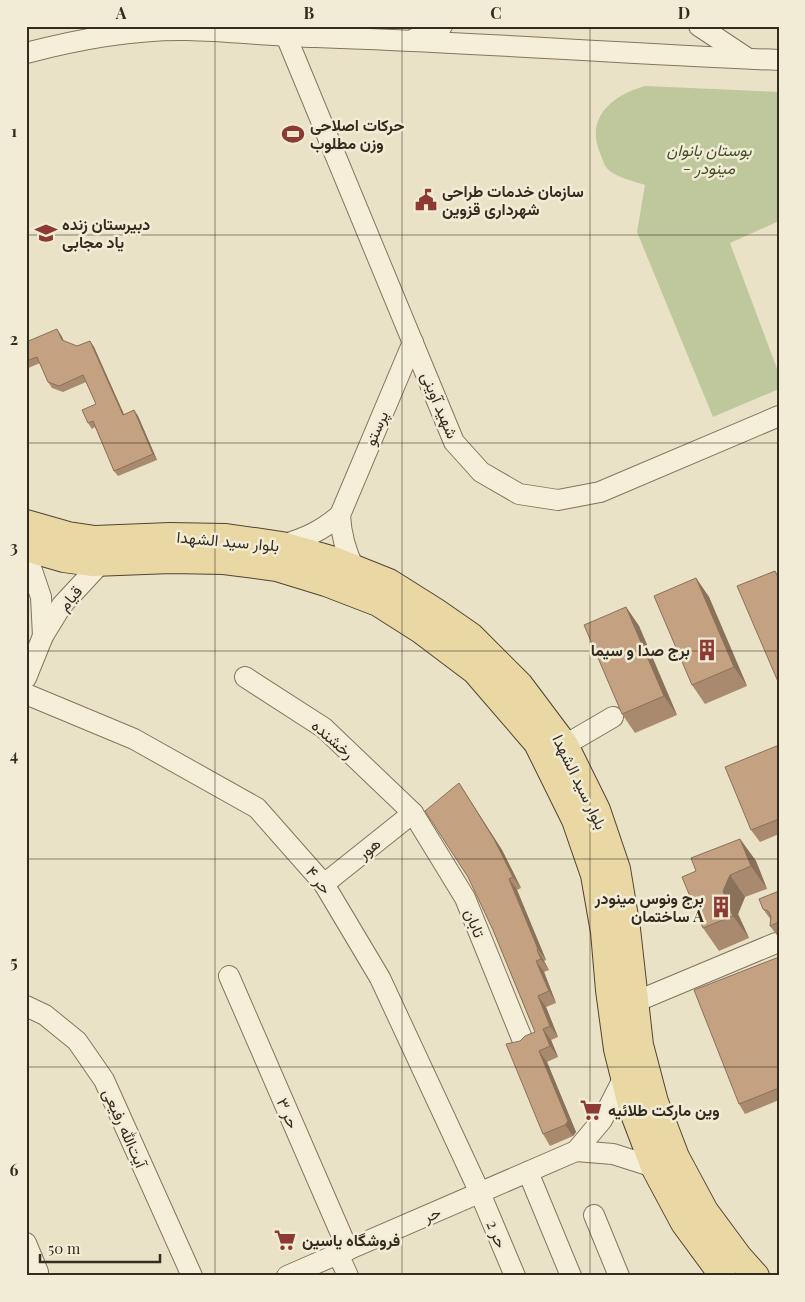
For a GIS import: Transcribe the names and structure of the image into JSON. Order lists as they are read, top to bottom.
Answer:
{
  "streets": {
    "main road": ["بلوار سید الشهدا"],
    "street": [
      "شهید آوینی",
      "پرستو",
      "قیام",
      "رخشنده",
      "هور",
      "حر ۴",
      "تابان",
      "حر ۳",
      "آیت‌الله رفیعی",
      "حر",
      "حر 2"
    ]
  },
  "crossings": [
    ["شهید آوینی", "پرستو"],
    ["پرستو", "بلوار سید الشهدا"],
    ["بلوار سید الشهدا", "قیام"],
    ["بلوار سید الشهدا", "حر"],
    ["رخشنده", "هور"],
    ["رخشنده", "تابان"],
    ["هور", "حر ۴"],
    ["هور", "تابان"],
    ["حر ۴", "حر"],
    ["حر ۴", "حر 2"],
    ["حر ۳", "حر"],
    ["حر", "حر 2"]
  ],
  "parks": ["بوستان بانوان - مینودر"],
  "places": {
    "sports": ["حرکات اصلاحی وزن مطلوب"],
    "public building": ["سازمان خدمات طراحی شهرداری قزوین"],
    "school or university": ["دبیرستان زنده یاد مجابی"],
    "building": ["برج صدا و سیما", "برج ونوس مینودر ساختمان A"],
    "supermarket": ["وین مارکت طلائیه", "فروشگاه یاسین"]
  },
  "scale_bar": "50 m",
  "grid": {
    "columns": [
      "A",
      "B",
      "C",
      "D"
    ],
    "rows": [
      "1",
      "2",
      "3",
      "4",
      "5",
      "6"
    ]
  }
}
